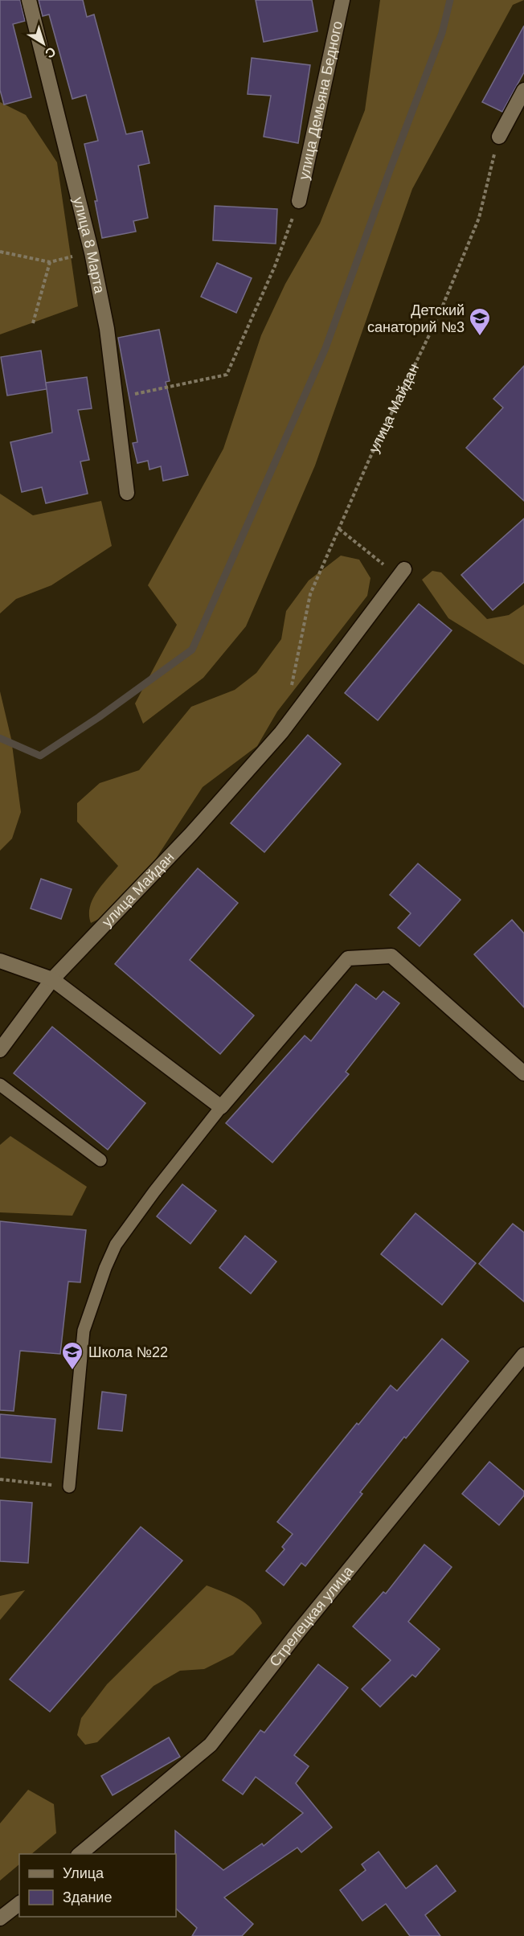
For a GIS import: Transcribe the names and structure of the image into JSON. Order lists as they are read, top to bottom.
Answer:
{
  "streets": {
    "street": [
      "улица Демьяна Бедного",
      "улица 8 Марта",
      "улица Майдан",
      "Стрелецкая улица"
    ]
  },
  "places": {
    "school or university": ["Детский санаторий №3", "Школа №22"]
  },
  "legend": ["Улица", "Здание"],
  "north": "bottom right"
}
